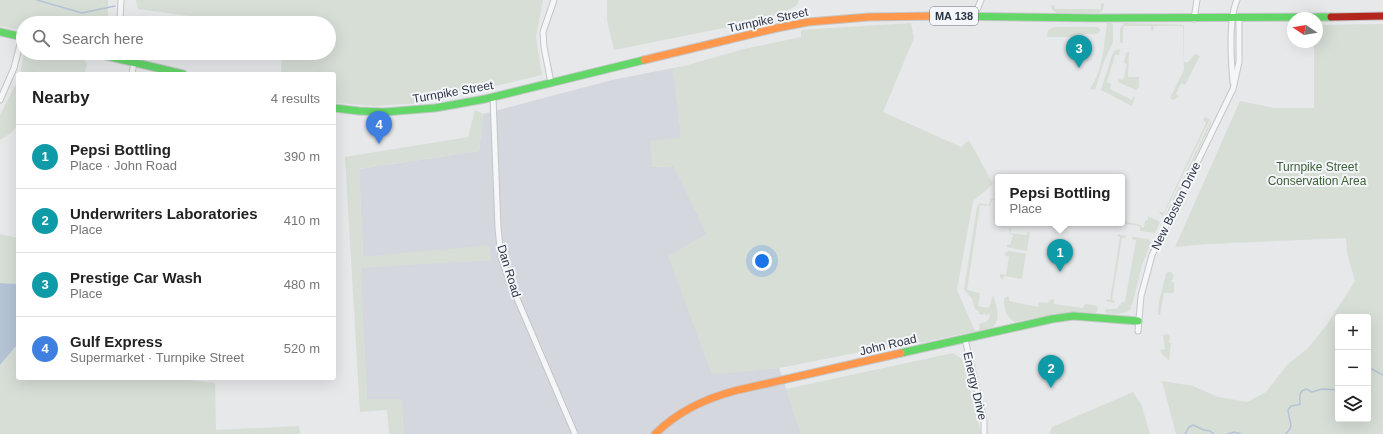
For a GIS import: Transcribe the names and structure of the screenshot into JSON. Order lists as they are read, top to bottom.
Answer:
{
  "streets": {
    "main road": ["MA 138", "Turnpike Street", "John Road"],
    "street": ["New Boston Drive", "Dan Road", "Energy Drive"]
  },
  "crossings": [
    ["Turnpike Street", "New Boston Drive"],
    ["Turnpike Street", "Dan Road"],
    ["New Boston Drive", "John Road"],
    ["John Road", "Energy Drive"]
  ],
  "parks": ["Turnpike Street Conservation Area"],
  "north": "left",
  "page": {
    "search": "Search here",
    "pins": [
      "3",
      "4",
      "1",
      "2"
    ],
    "heading": ["Nearby", "4 results"],
    "list": [
      {
        "mark": "1",
        "name": "Pepsi Bottling",
        "note": "Place · John Road",
        "value": "390 m"
      },
      {
        "mark": "2",
        "name": "Underwriters Laboratories",
        "note": "Place",
        "value": "410 m"
      },
      {
        "mark": "3",
        "name": "Prestige Car Wash",
        "note": "Place",
        "value": "480 m"
      },
      {
        "mark": "4",
        "name": "Gulf Express",
        "note": "Supermarket · Turnpike Street",
        "value": "520 m"
      }
    ],
    "popup": ["Pepsi Bottling", "Place"],
    "map_buttons": ["+", "−"]
  }
}
